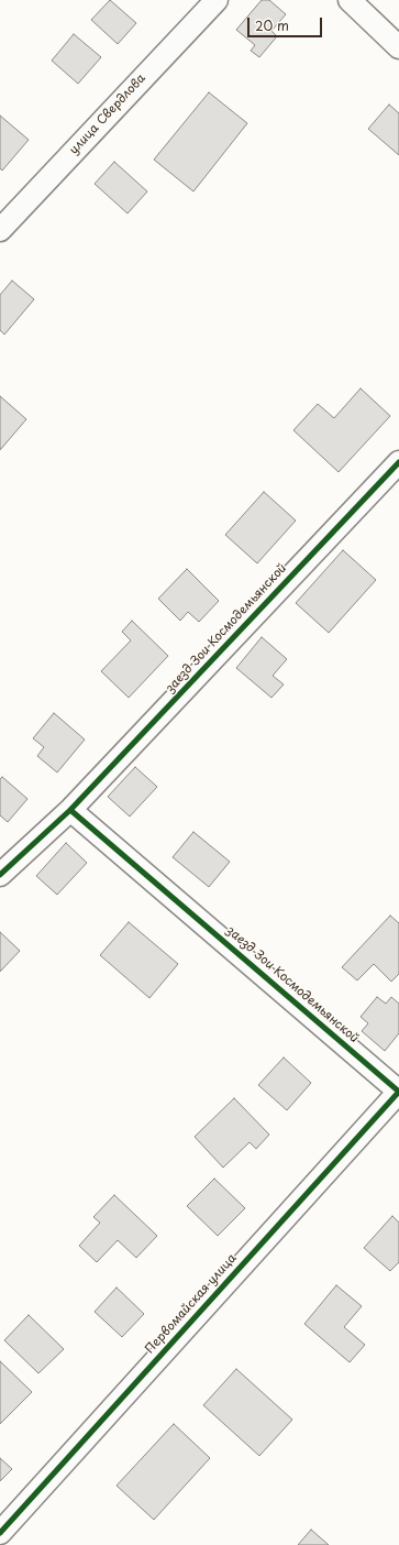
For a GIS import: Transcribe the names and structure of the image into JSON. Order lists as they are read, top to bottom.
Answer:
{
  "streets": {
    "street": ["улица Свердлова", "заезд Зои Космодемьянской", "Первомайская улица"]
  },
  "crossings": [
    ["заезд Зои Космодемьянской", "Первомайская улица"]
  ],
  "scale_bar": "20 m"
}
